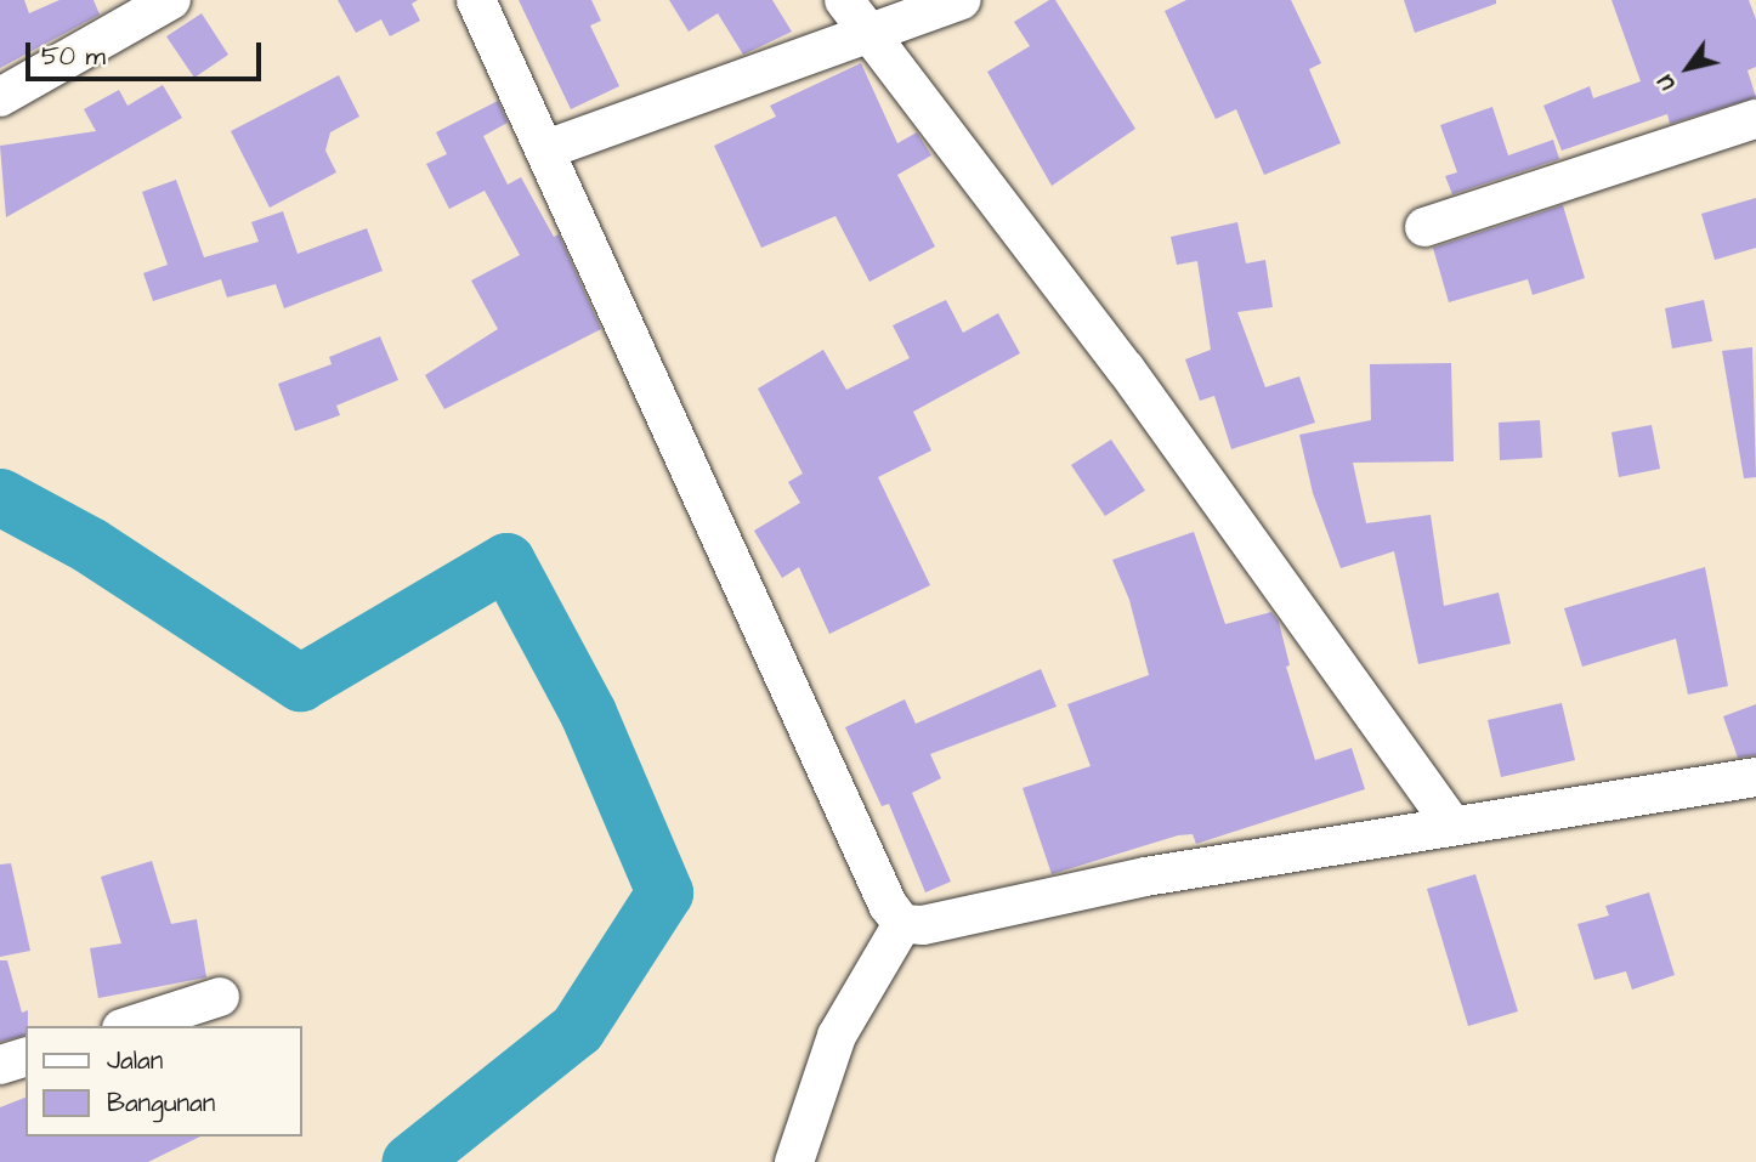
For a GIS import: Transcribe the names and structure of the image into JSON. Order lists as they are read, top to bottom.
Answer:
{
  "legend": ["Jalan", "Bangunan"],
  "scale_bar": "50 m",
  "north": "bottom left"
}
